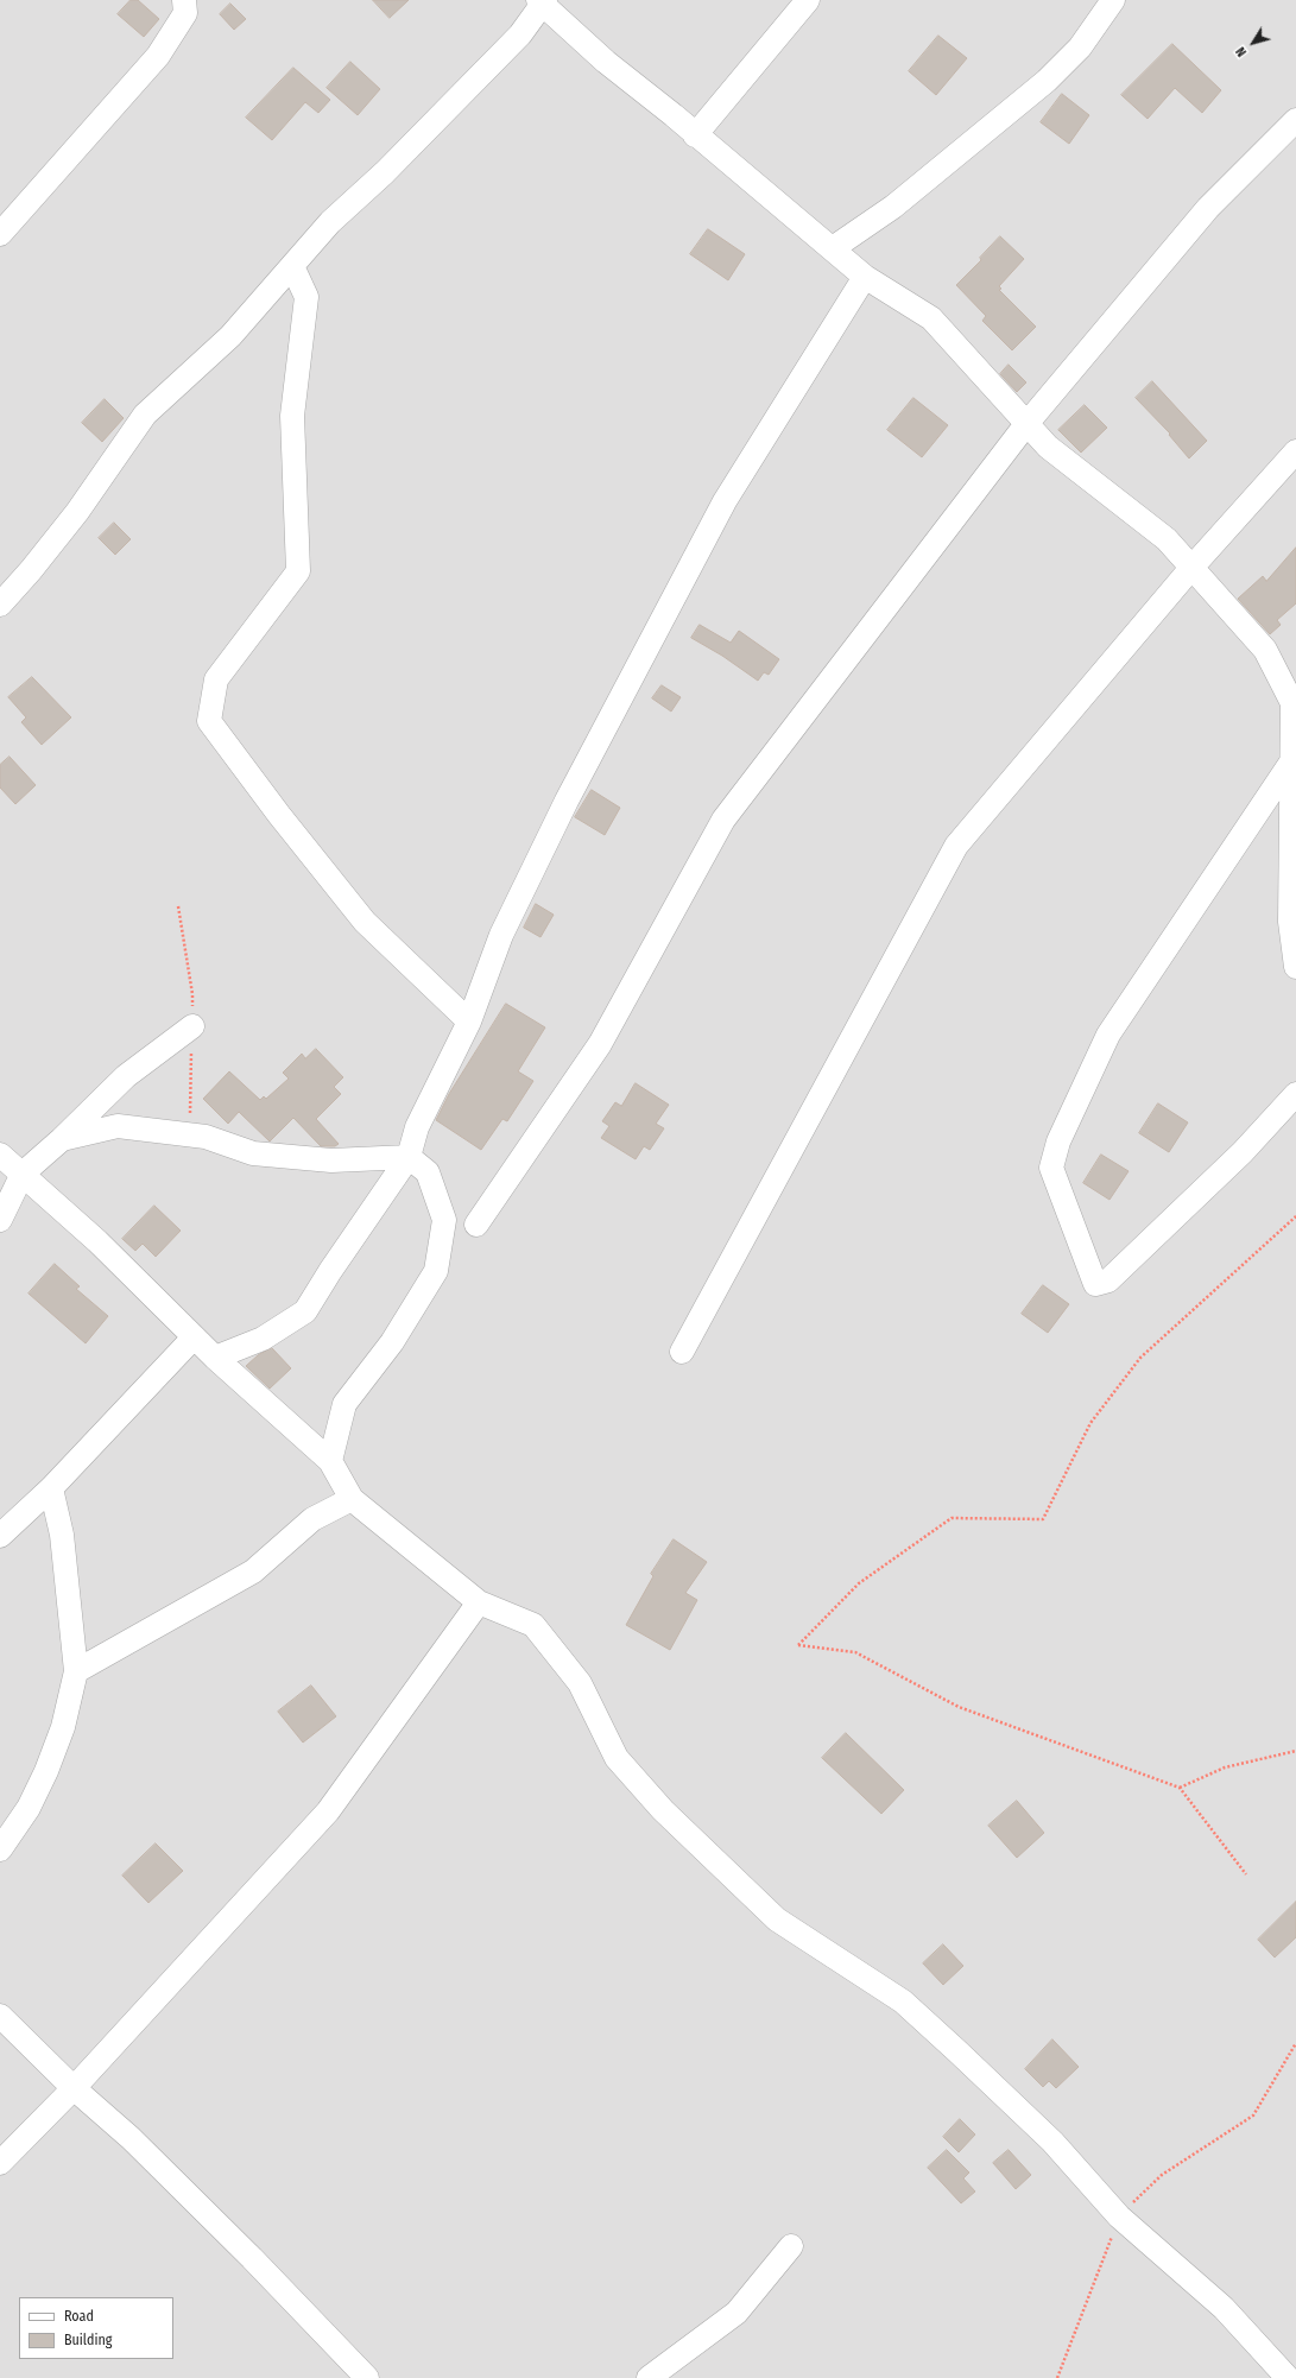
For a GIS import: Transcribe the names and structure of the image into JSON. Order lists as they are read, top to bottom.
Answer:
{
  "legend": ["Road", "Building"],
  "north": "bottom left"
}
